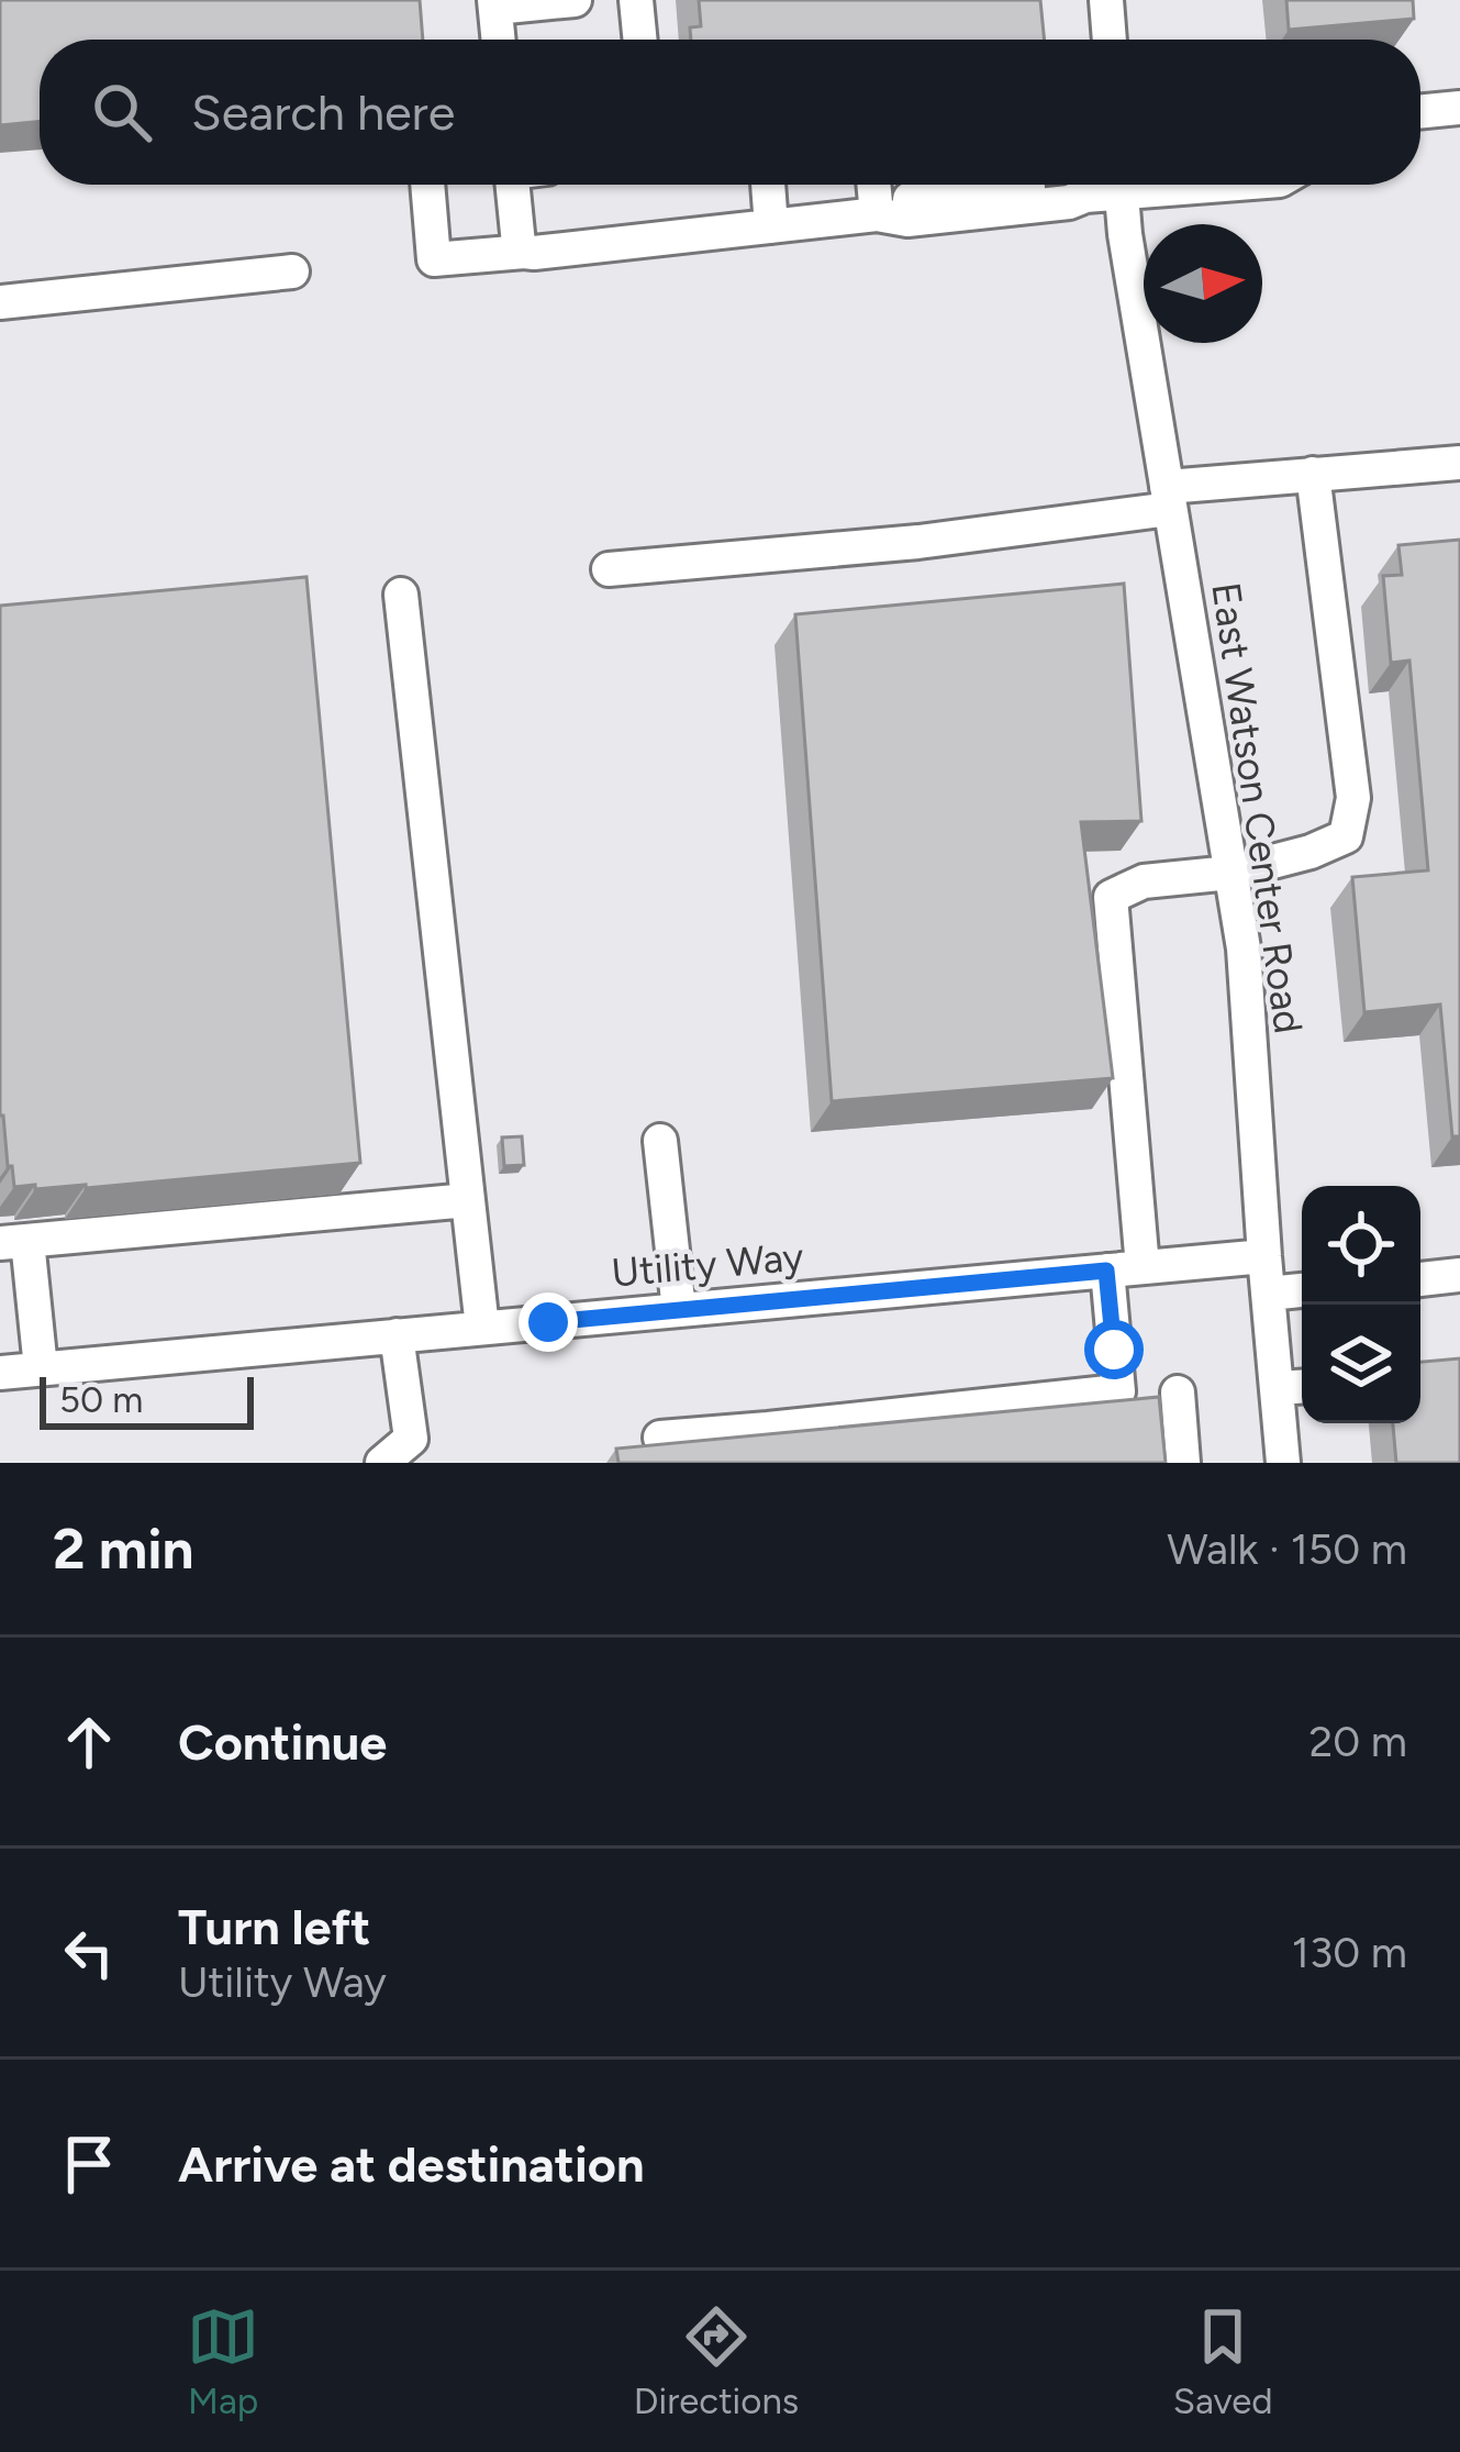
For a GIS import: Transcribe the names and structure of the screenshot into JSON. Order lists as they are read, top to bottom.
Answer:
{
  "streets": {
    "street": ["East Watson Center Road", "Utility Way"]
  },
  "crossings": [
    ["East Watson Center Road", "Utility Way"]
  ],
  "scale_bar": "50 m",
  "north": "right",
  "page": {
    "search": "Search here",
    "scale": "50 m",
    "heading": ["2 min", "Walk · 150 m"],
    "list": [
      ["Continue", "20 m"],
      ["Turn left", "Utility Way", "130 m"],
      "Arrive at destination"
    ],
    "nav": ["Map", "Directions", "Saved"]
  }
}
